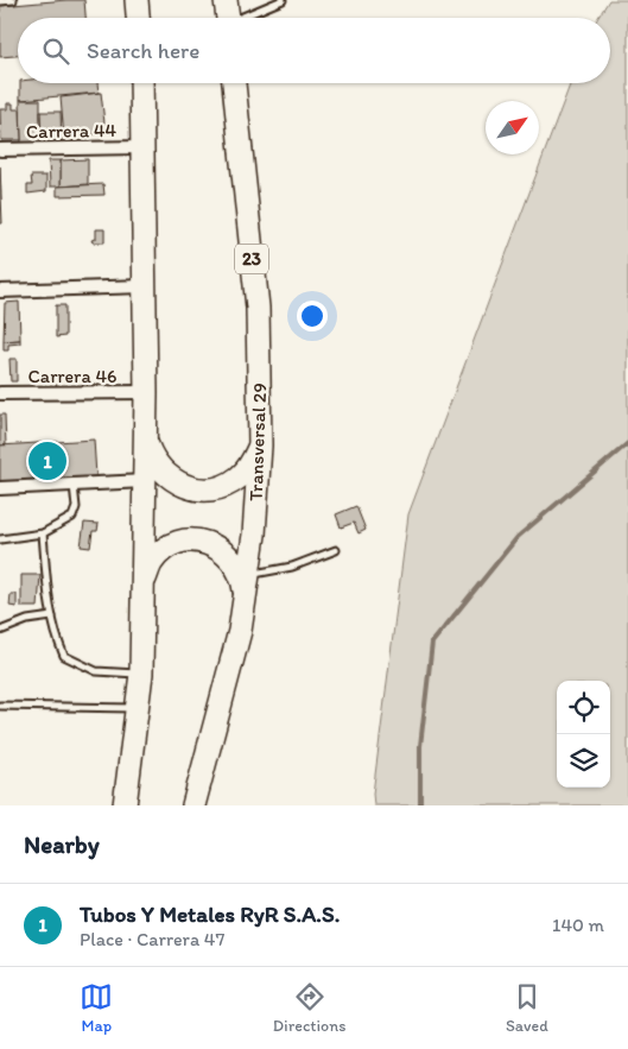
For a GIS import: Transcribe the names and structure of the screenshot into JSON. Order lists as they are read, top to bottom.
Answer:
{
  "streets": {
    "highway": ["23", "Transversal 29"],
    "street": ["Carrera 44", "Carrera 46"]
  },
  "north": "top right",
  "page": {
    "search": "Search here",
    "pins": "1",
    "heading": "Nearby",
    "list": [
      {
        "mark": "1",
        "name": "Tubos Y Metales RyR S.A.S.",
        "note": "Place · Carrera 47",
        "value": "140 m"
      }
    ],
    "nav": ["Map", "Directions", "Saved"]
  }
}
